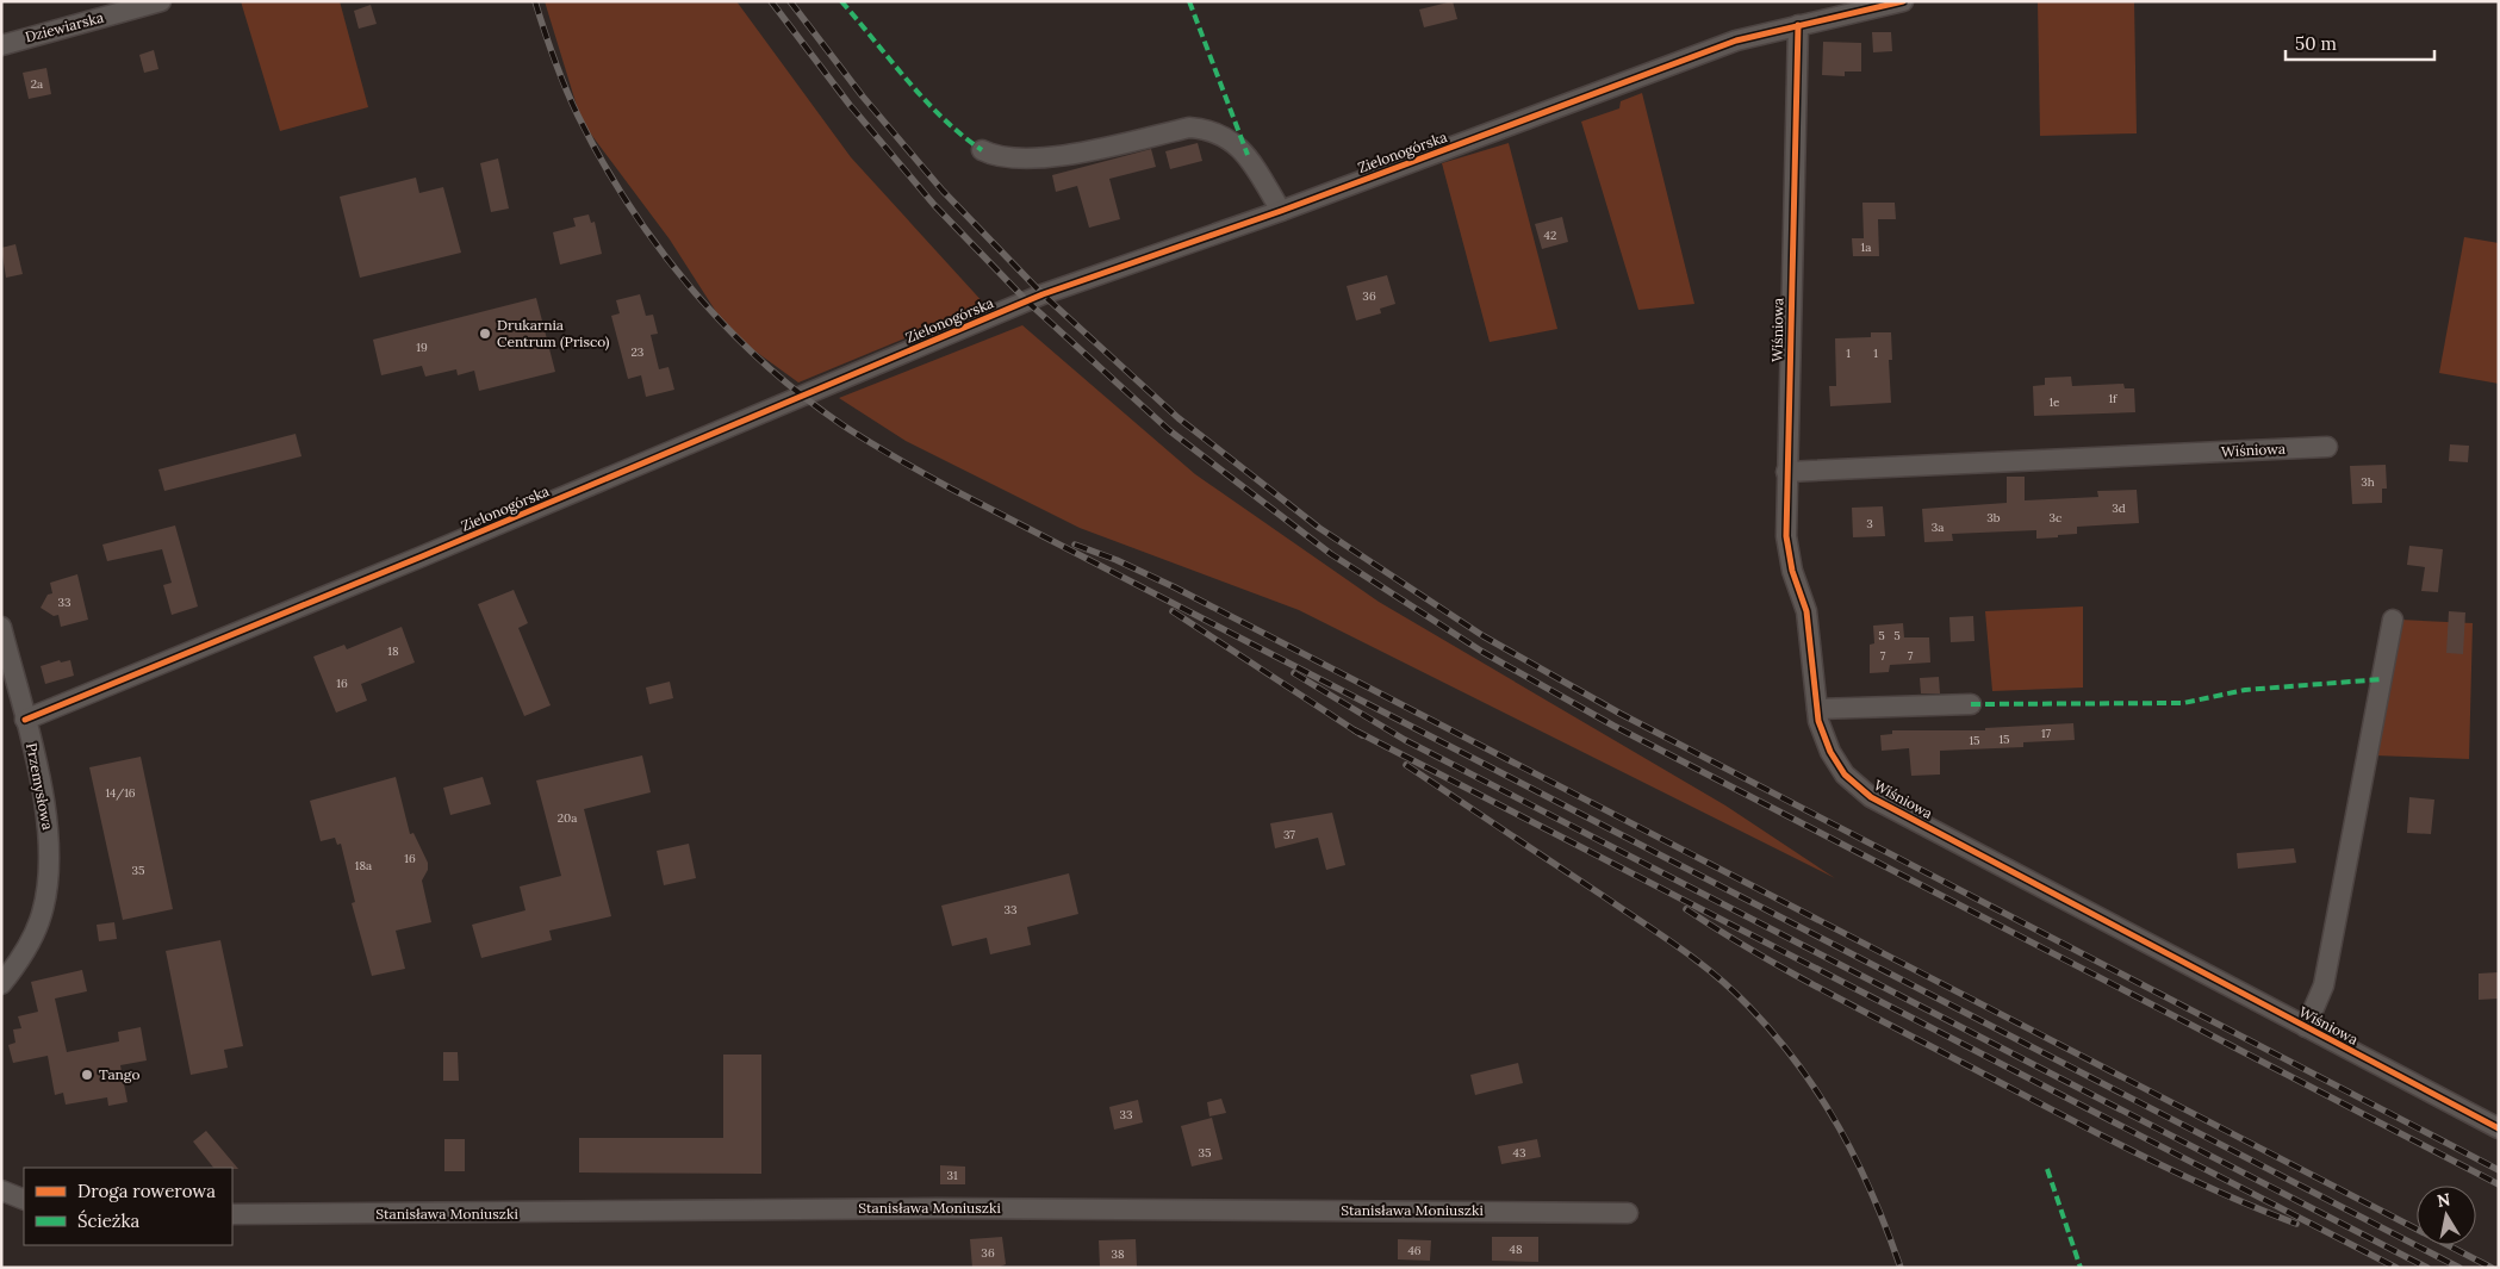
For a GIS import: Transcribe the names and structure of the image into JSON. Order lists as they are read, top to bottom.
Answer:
{
  "streets": {
    "street": [
      "Dziewiarska",
      "Zielonogórska",
      "Wiśniowa",
      "Przemysłowa",
      "Stanisława Moniuszki"
    ]
  },
  "crossings": [
    ["Zielonogórska", "Wiśniowa"],
    ["Zielonogórska", "Przemysłowa"]
  ],
  "places": ["Drukarnia Centrum (Prisco)", "Tango"],
  "house_numbers": [
    "2a",
    "42",
    "1a",
    "36",
    "19",
    "23",
    "1",
    "1",
    "1f",
    "1e",
    "3h",
    "3d",
    "3b",
    "3c",
    "3",
    "3a",
    "33",
    "5",
    "5",
    "18",
    "7",
    "7",
    "16",
    "17",
    "15",
    "15",
    "14/16",
    "20a",
    "37",
    "16",
    "18a",
    "35",
    "33",
    "33",
    "35",
    "43",
    "31",
    "48",
    "46",
    "36",
    "38"
  ],
  "legend": ["Droga rowerowa", "Ścieżka"],
  "scale_bar": "50 m",
  "north": "top"
}
